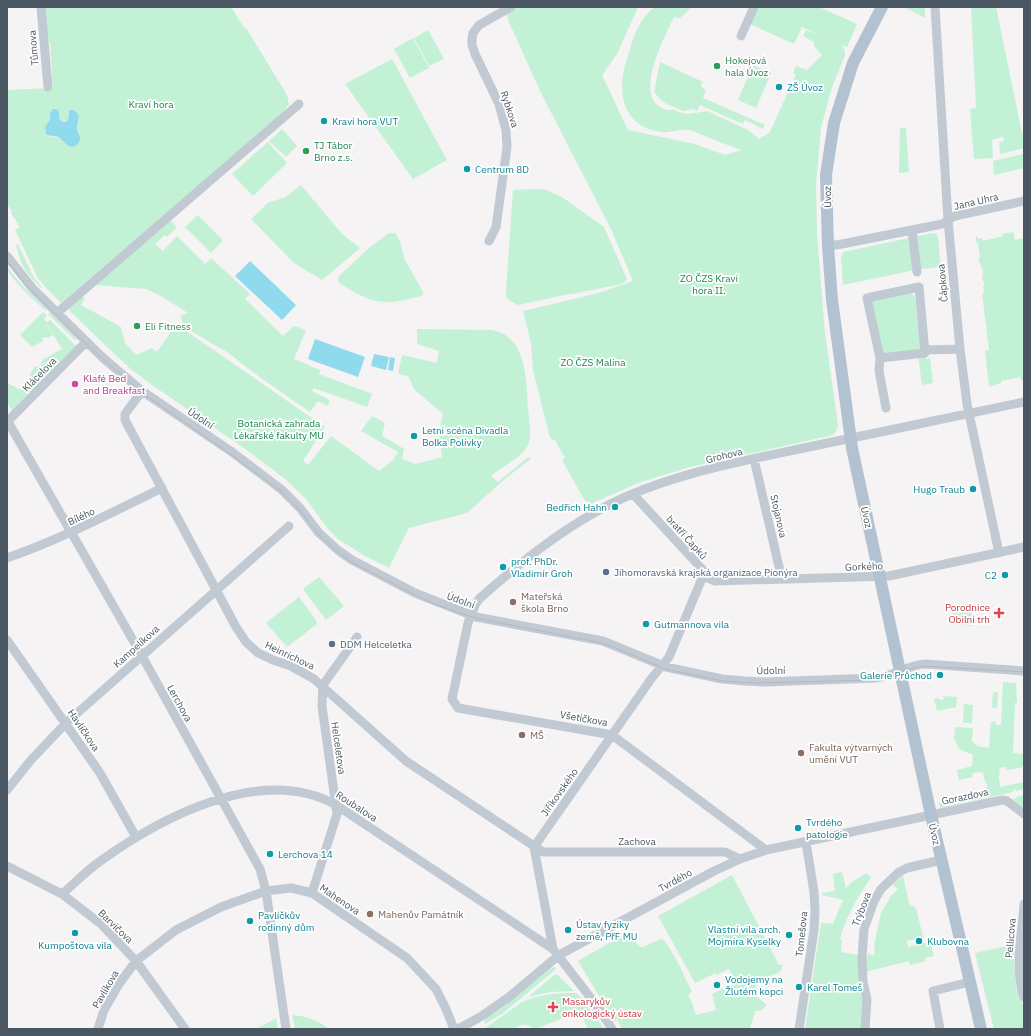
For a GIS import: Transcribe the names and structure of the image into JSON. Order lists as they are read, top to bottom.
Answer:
{
  "streets": {
    "main road": ["Úvoz"],
    "street": [
      "Tůmova",
      "Rybkova",
      "Jana Uhra",
      "Čápkova",
      "Klácelova",
      "Údolní",
      "Grohova",
      "Bílého",
      "Stojanova",
      "bratří Čapků",
      "Gorkého",
      "Kampelíkova",
      "Heinrichova",
      "Lerchova",
      "Všetičkova",
      "Havlíčkova",
      "Helceletova",
      "Jiříkovského",
      "Gorazdova",
      "Roubalova",
      "Zachova",
      "Tvrdého",
      "Mahenova",
      "Trýbova",
      "Barvičova",
      "Tomešova",
      "Pellicova",
      "Pavlíkova"
    ]
  },
  "crossings": [
    ["Úvoz", "Jana Uhra"],
    ["Úvoz", "Údolní"],
    ["Úvoz", "Grohova"],
    ["Úvoz", "Gorkého"],
    ["Úvoz", "Gorazdova"],
    ["Úvoz", "Tvrdého"],
    ["Úvoz", "Trýbova"],
    ["Jana Uhra", "Čápkova"],
    ["Čápkova", "Grohova"],
    ["Čápkova", "Gorkého"],
    ["Klácelova", "Údolní"],
    ["Klácelova", "Lerchova"],
    ["Údolní", "Grohova"],
    ["Údolní", "bratří Čapků"],
    ["Údolní", "Heinrichova"],
    ["Údolní", "Všetičkova"],
    ["Údolní", "Jiříkovského"],
    ["Grohova", "Stojanova"],
    ["Grohova", "bratří Čapků"],
    ["Grohova", "Všetičkova"],
    ["Bílého", "Heinrichova"],
    ["Bílého", "Lerchova"],
    ["Stojanova", "Gorkého"],
    ["bratří Čapků", "Gorkého"],
    ["bratří Čapků", "Jiříkovského"],
    ["Kampelíkova", "Heinrichova"],
    ["Kampelíkova", "Lerchova"],
    ["Kampelíkova", "Havlíčkova"],
    ["Heinrichova", "Helceletova"],
    ["Heinrichova", "Jiříkovského"],
    ["Heinrichova", "Zachova"],
    ["Lerchova", "Roubalova"],
    ["Lerchova", "Mahenova"],
    ["Všetičkova", "Jiříkovského"],
    ["Všetičkova", "Tvrdého"],
    ["Havlíčkova", "Roubalova"],
    ["Helceletova", "Roubalova"],
    ["Helceletova", "Mahenova"],
    ["Jiříkovského", "Zachova"],
    ["Gorazdova", "Tvrdého"],
    ["Roubalova", "Tvrdého"],
    ["Roubalova", "Barvičova"],
    ["Zachova", "Tvrdého"],
    ["Tvrdého", "Tomešova"],
    ["Mahenova", "Barvičova"],
    ["Mahenova", "Pavlíkova"],
    ["Barvičova", "Pavlíkova"]
  ],
  "parks": [
    "Kraví hora",
    "ZO ČZS Kraví hora II.",
    "ZO ČZS Malina",
    "Botanická zahrada Lékařské fakulty MU"
  ],
  "places": {
    "other": [
      "Hokejová hala Úvoz",
      "ZŠ Úvoz",
      "Kraví hora VUT",
      "TJ Tábor Brno z.s.",
      "Centrum 8D",
      "Eli Fitness",
      "Klafé Bed and Breakfast",
      "Letní scéna Divadla Bolka Polívky",
      "Hugo Traub",
      "Bedřich Hahn",
      "prof. PhDr. Vladimír Groh",
      "Jihomoravská krajská organizace Pionýra",
      "C2",
      "Mateřská škola Brno",
      "Gutmannova vila",
      "DDM Helceletka",
      "Galerie Průchod",
      "MŠ",
      "Fakulta výtvarných umění VUT",
      "Tvrdého patologie",
      "Lerchova 14",
      "Mahenův Památník",
      "Pavlíčkův rodinný dům",
      "Ústav fyziky země, PřF MU",
      "Kumpoštova vila",
      "Vlastní vila arch. Mojmíra Kyselky",
      "Klubovna",
      "Vodojemy na Žlutém kopci",
      "Karel Tomeš"
    ],
    "health": ["Porodnice Obilní trh", "Masarykův onkologický ústav"]
  }
}
